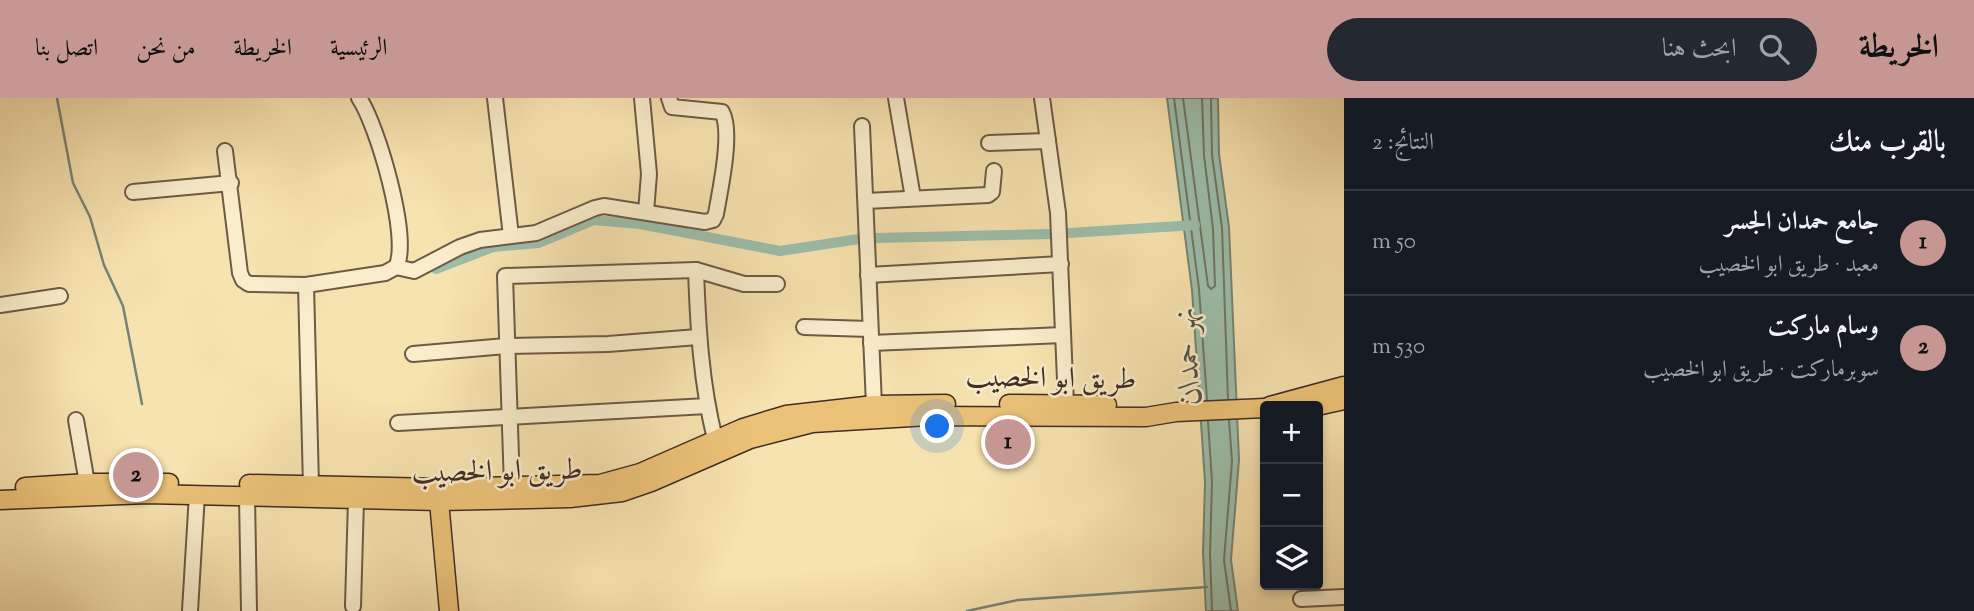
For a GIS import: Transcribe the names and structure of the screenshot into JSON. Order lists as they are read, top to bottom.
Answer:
{
  "streets": {
    "main road": ["طريق ابو الخصيب"]
  },
  "water": ["نهر حمدان"],
  "page": {
    "header": "الخريطة",
    "search": "ابحث هنا",
    "nav": [
      "الرئيسية",
      "الخريطة",
      "من نحن",
      "اتصل بنا"
    ],
    "heading": ["بالقرب منك", "النتائج: 2"],
    "list": [
      {
        "mark": "1",
        "name": "جامع حمدان الجسر",
        "note": "معبد · طريق ابو الخصيب",
        "value": "50 m"
      },
      {
        "mark": "2",
        "name": "وسام ماركت",
        "note": "سوبرماركت · طريق ابو الخصيب",
        "value": "530 m"
      }
    ],
    "map_buttons": ["+", "−"],
    "pins": ["1", "2"]
  }
}
